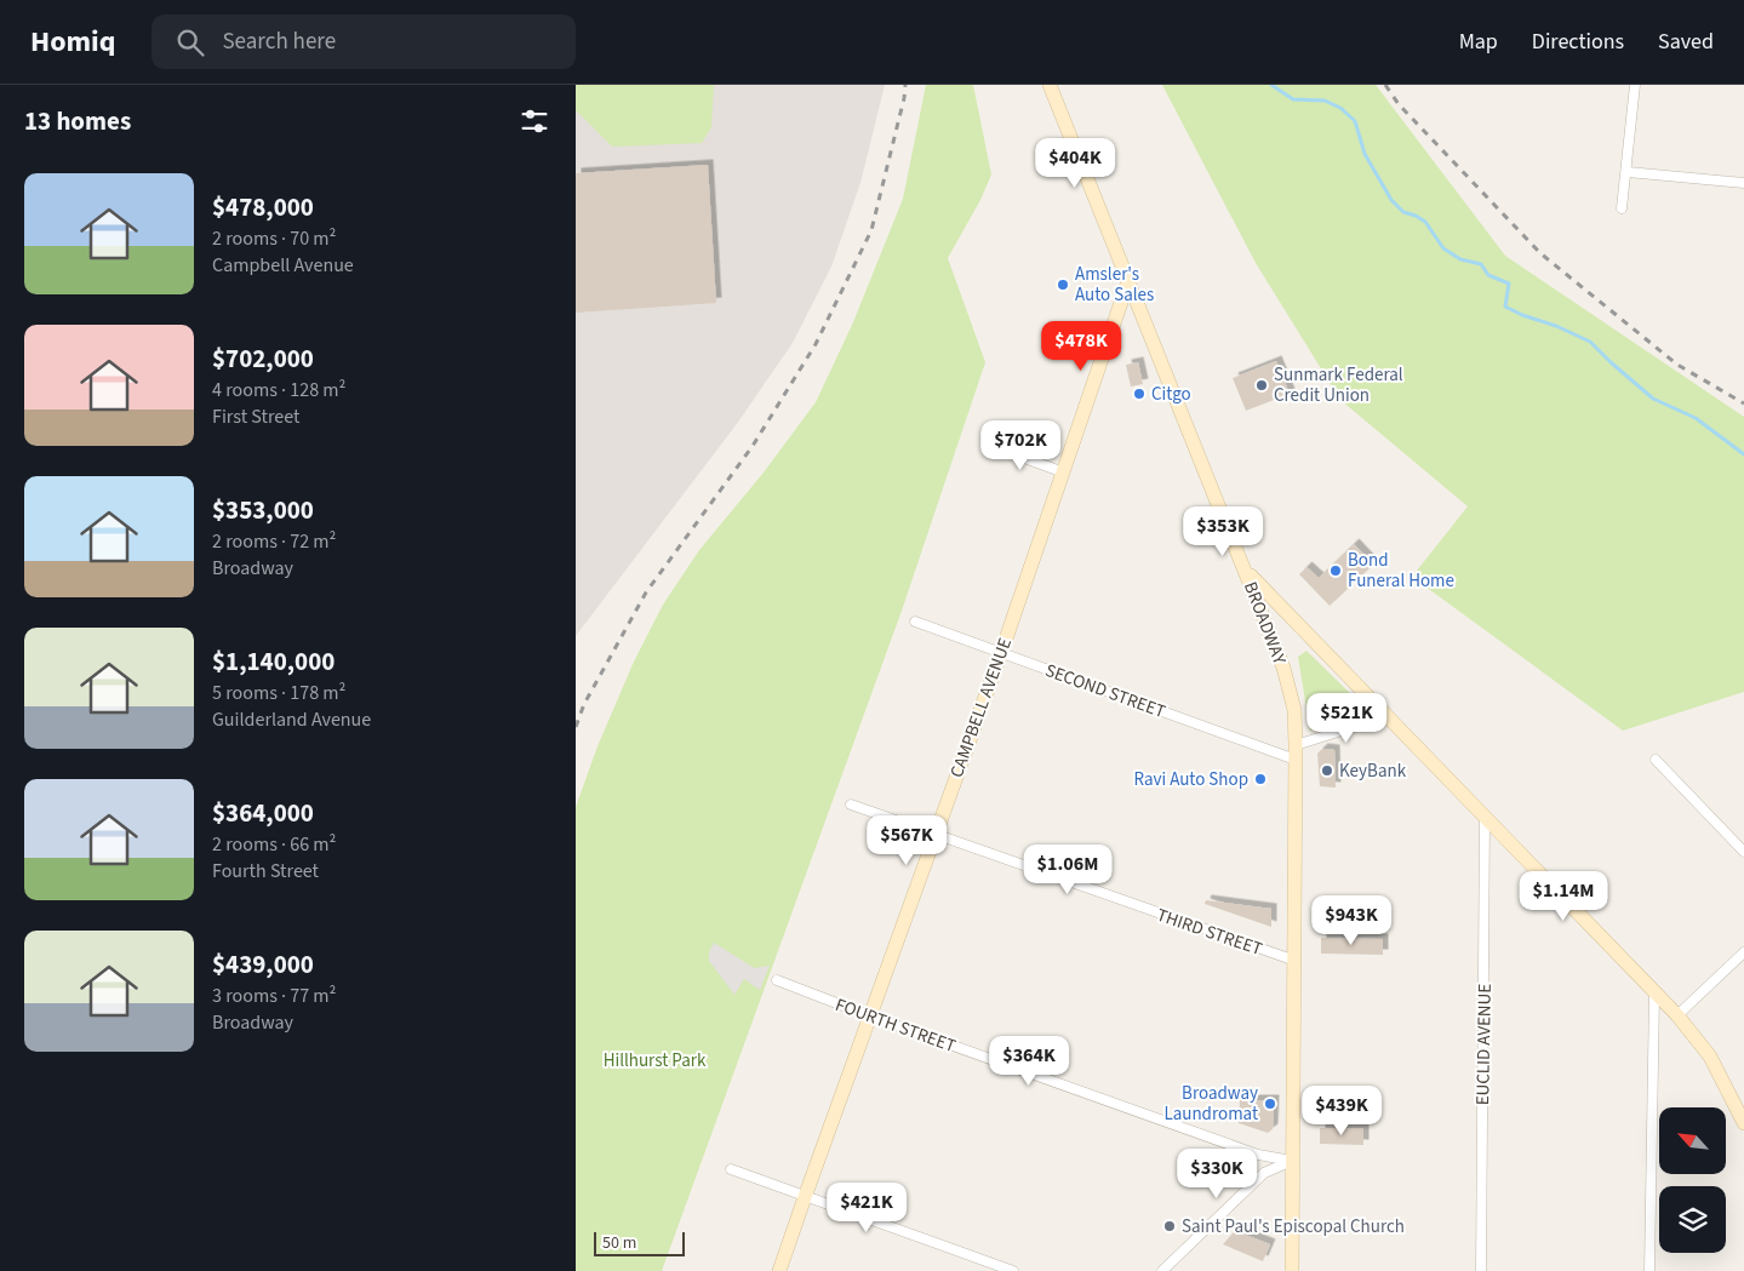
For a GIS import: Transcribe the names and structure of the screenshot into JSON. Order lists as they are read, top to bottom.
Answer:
{
  "streets": {
    "street": [
      "BROADWAY",
      "SECOND STREET",
      "CAMPBELL AVENUE",
      "THIRD STREET",
      "FOURTH STREET",
      "EUCLID AVENUE"
    ]
  },
  "crossings": [
    ["BROADWAY", "SECOND STREET"],
    ["BROADWAY", "CAMPBELL AVENUE"],
    ["BROADWAY", "THIRD STREET"],
    ["BROADWAY", "FOURTH STREET"],
    ["SECOND STREET", "CAMPBELL AVENUE"],
    ["CAMPBELL AVENUE", "THIRD STREET"],
    ["CAMPBELL AVENUE", "FOURTH STREET"]
  ],
  "parks": ["Hillhurst Park"],
  "places": [
    "Amsler's Auto Sales",
    "Sunmark Federal Credit Union",
    "Citgo",
    "Bond Funeral Home",
    "KeyBank",
    "Ravi Auto Shop",
    "Broadway Laundromat",
    "Saint Paul's Episcopal Church"
  ],
  "scale_bar": "50 m",
  "north": "top left",
  "page": {
    "header": "Homiq",
    "search": "Search here",
    "nav": ["Map", "Directions", "Saved"],
    "heading": "13 homes",
    "price": [
      "$404K",
      "$478K",
      "$702K",
      "$353K",
      "$521K",
      "$567K",
      "$1.06M",
      "$1.14M",
      "$943K",
      "$364K",
      "$439K",
      "$330K",
      "$421K"
    ],
    "list": [
      {
        "name": "$478,000",
        "note": "2 rooms · 70 m² · Campbell Avenue"
      },
      {
        "name": "$702,000",
        "note": "4 rooms · 128 m² · First Street"
      },
      {
        "name": "$353,000",
        "note": "2 rooms · 72 m² · Broadway"
      },
      {
        "name": "$1,140,000",
        "note": "5 rooms · 178 m² · Guilderland Avenue"
      },
      {
        "name": "$364,000",
        "note": "2 rooms · 66 m² · Fourth Street"
      },
      {
        "name": "$439,000",
        "note": "3 rooms · 77 m² · Broadway"
      }
    ],
    "scale": "50 m"
  }
}
